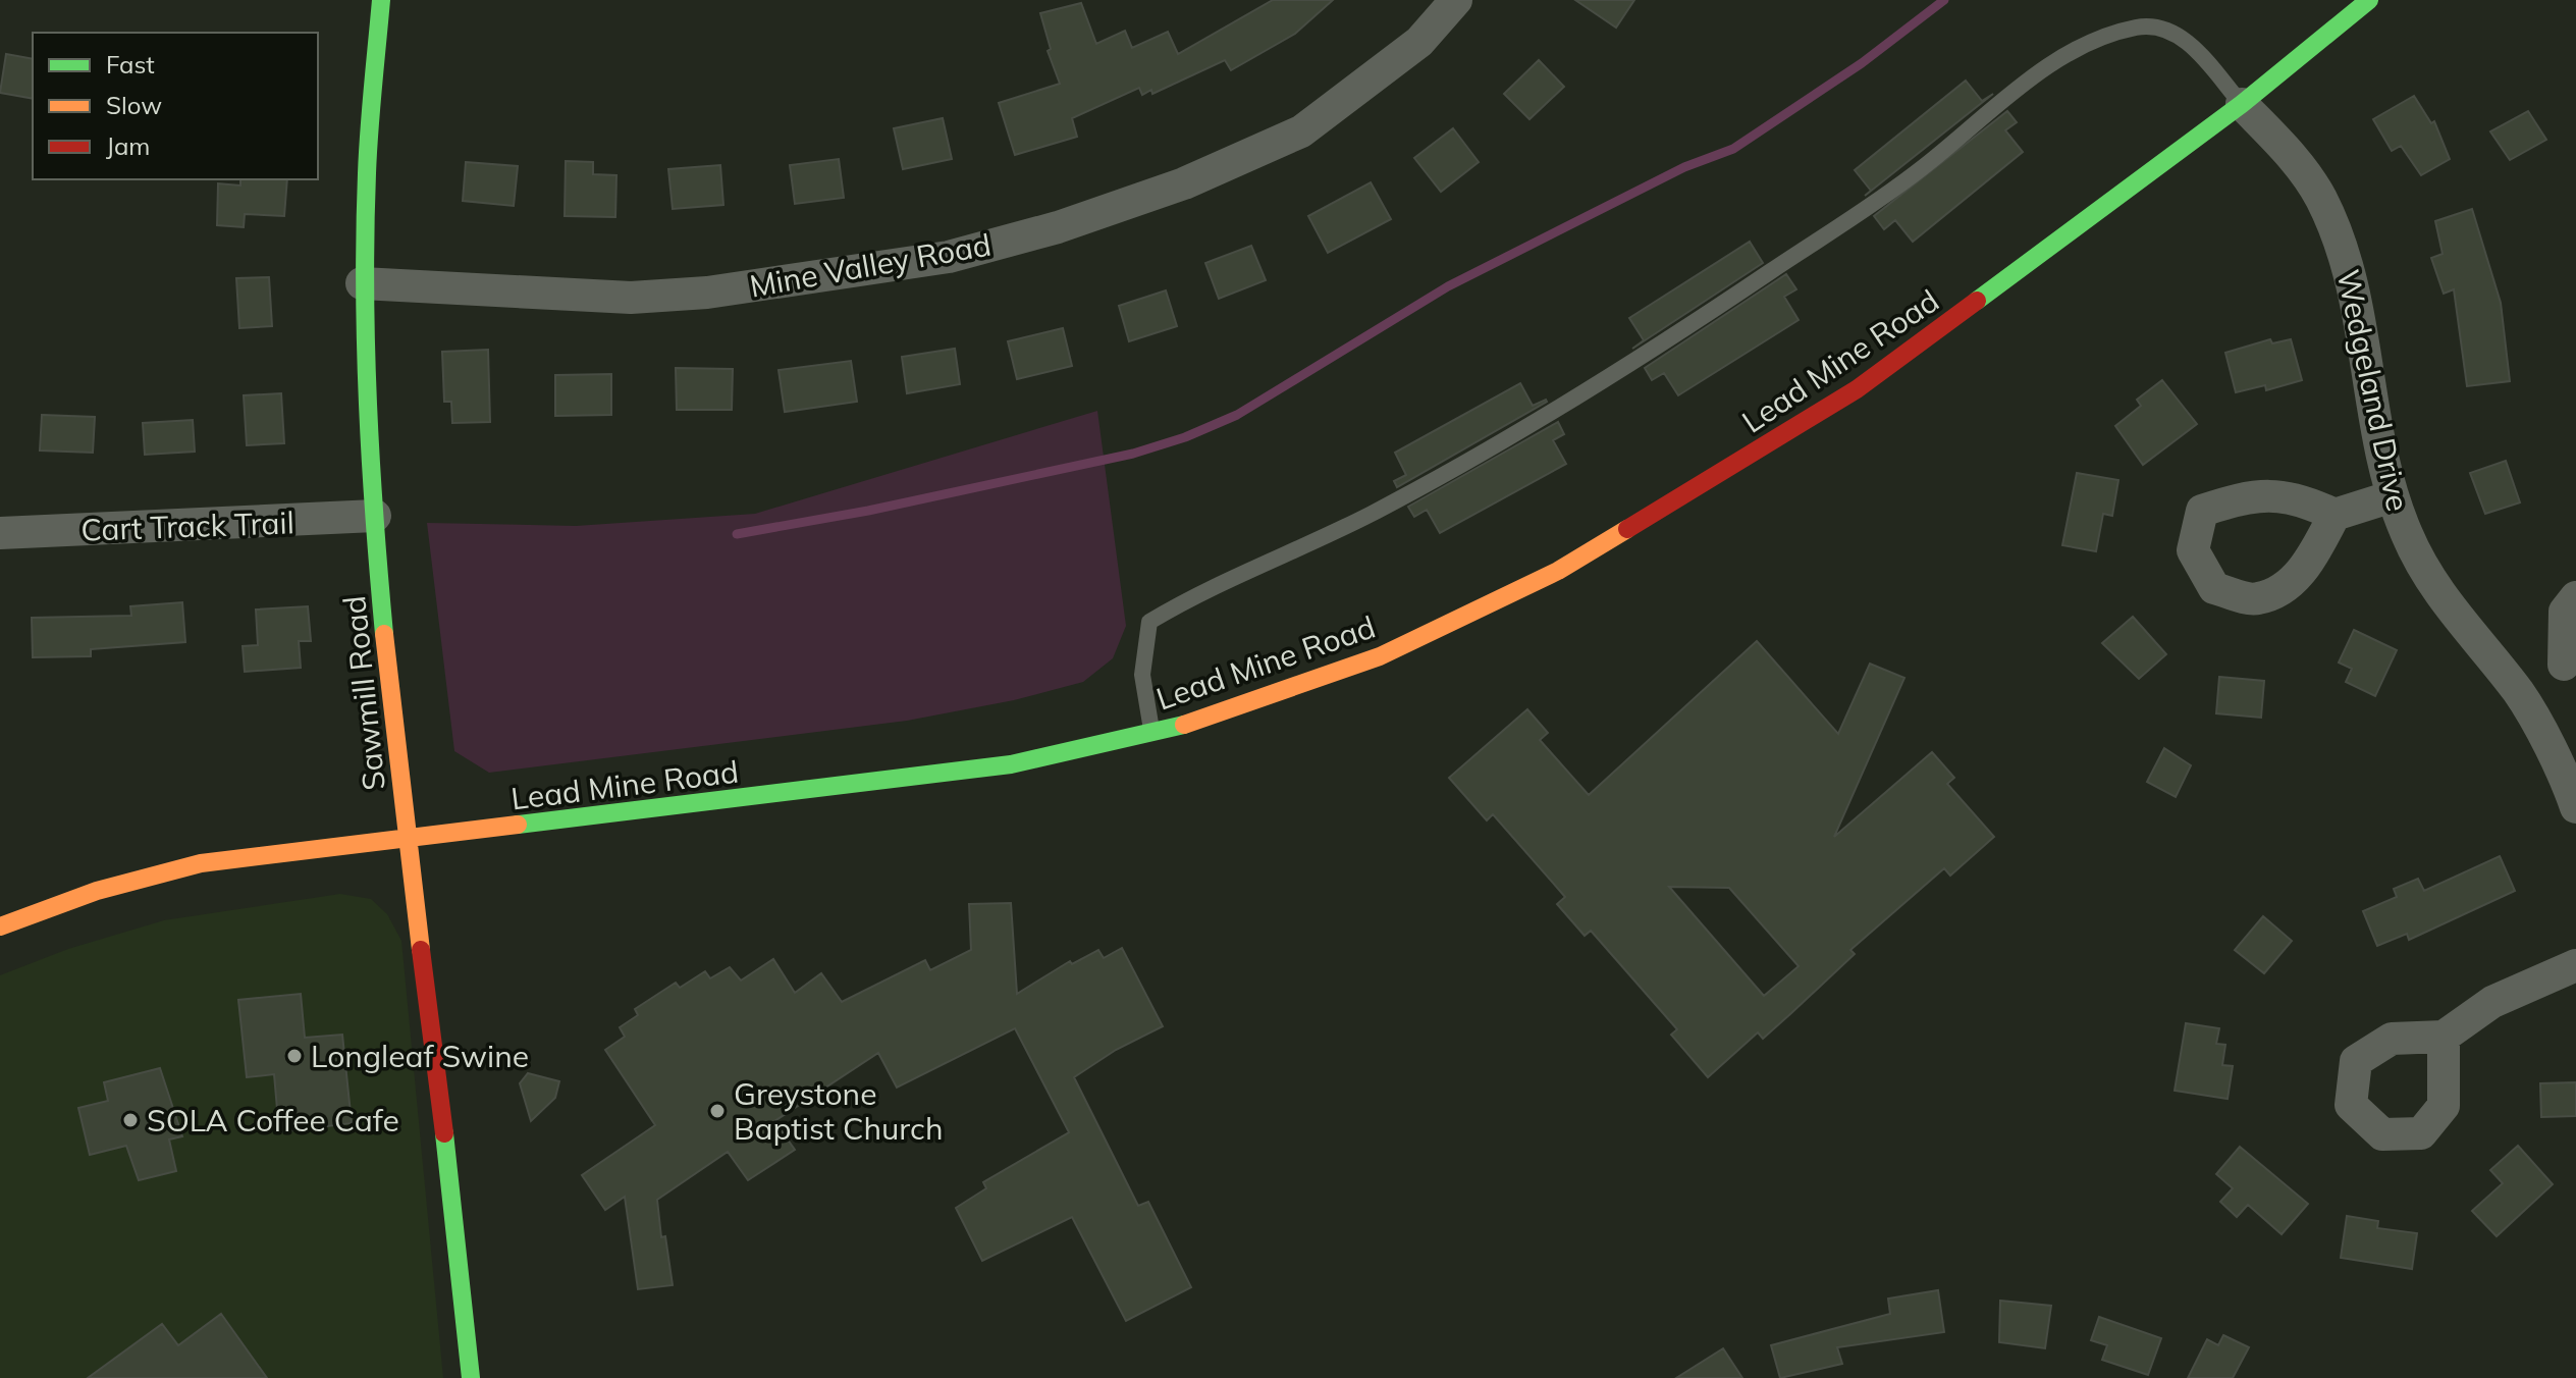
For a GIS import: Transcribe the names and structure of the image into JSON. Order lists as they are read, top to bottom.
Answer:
{
  "streets": {
    "main road": ["Lead Mine Road", "Sawmill Road"],
    "street": ["Mine Valley Road", "Wedgeland Drive", "Cart Track Trail"]
  },
  "crossings": [
    ["Mine Valley Road", "Sawmill Road"],
    ["Lead Mine Road", "Wedgeland Drive"],
    ["Lead Mine Road", "Sawmill Road"],
    ["Cart Track Trail", "Sawmill Road"]
  ],
  "places": ["Longleaf Swine", "Greystone Baptist Church", "SOLA Coffee Cafe"],
  "legend": ["Fast", "Slow", "Jam"]
}
